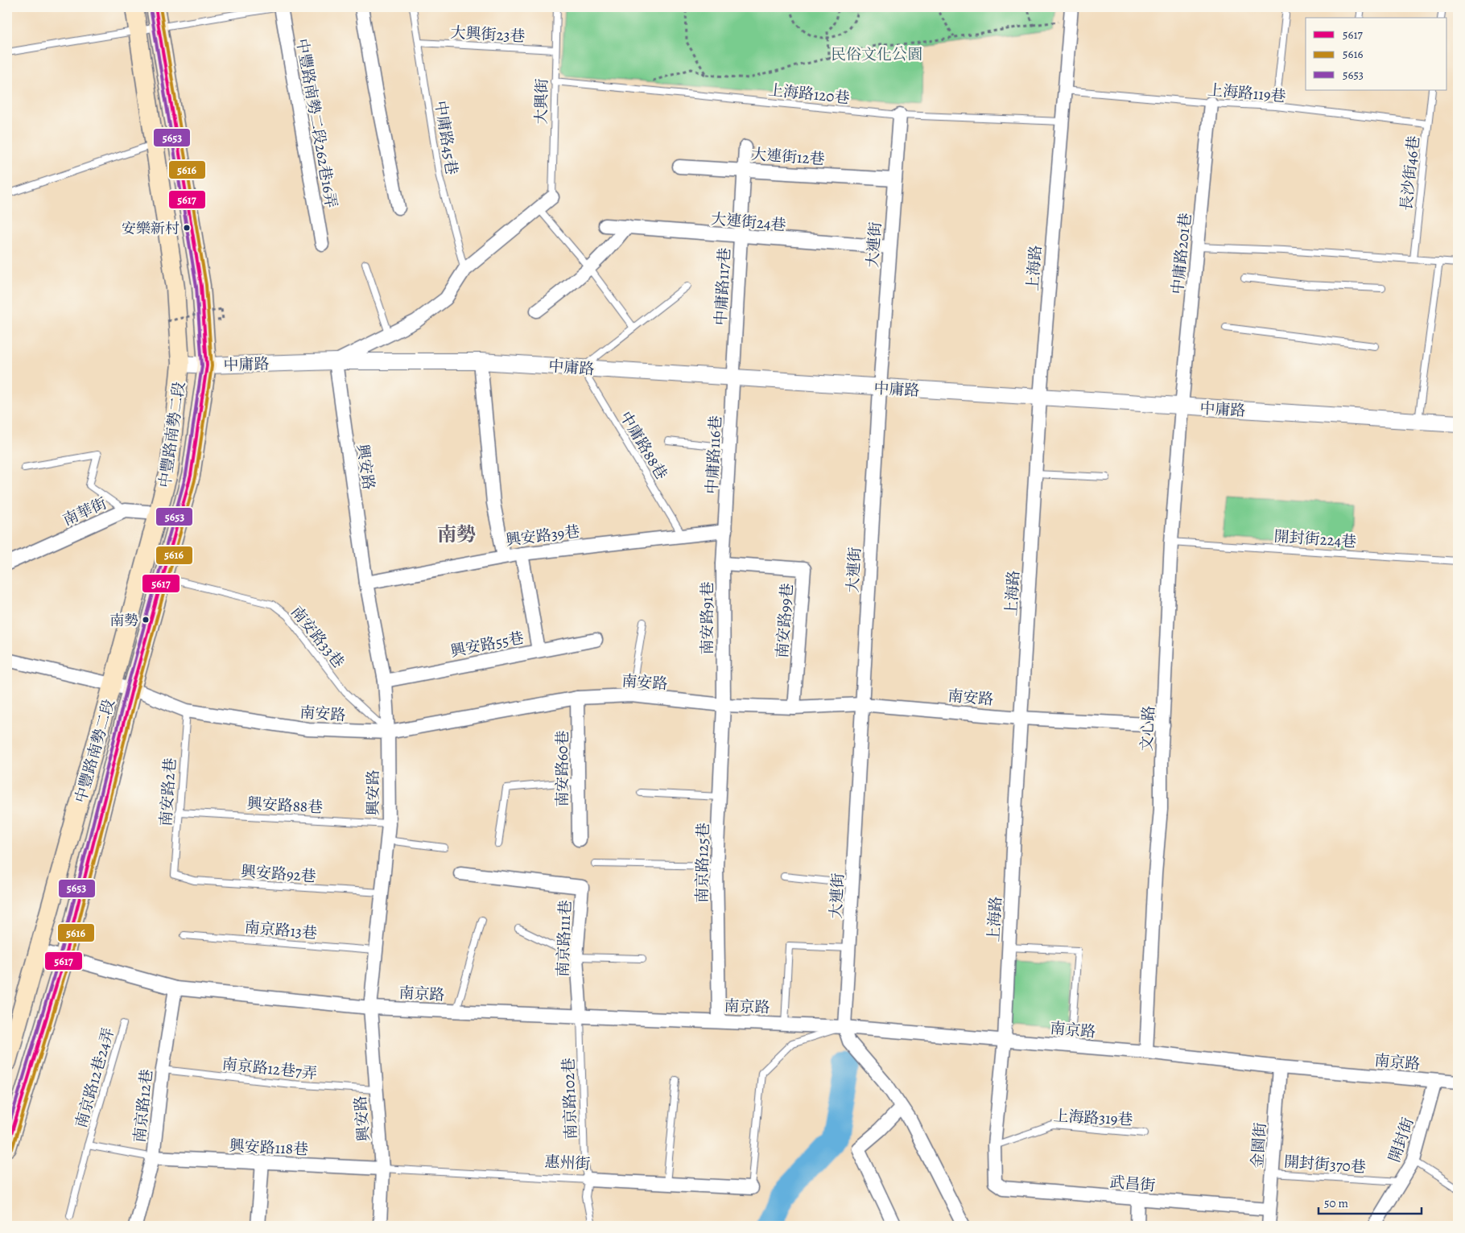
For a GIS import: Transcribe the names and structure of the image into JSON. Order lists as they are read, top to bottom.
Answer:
{
  "streets": {
    "main road": ["中豐路南勢二段"],
    "street": [
      "中豐路南勢二段262巷16弄",
      "大連街12巷",
      "大連街24巷",
      "大連街",
      "中庸路201巷",
      "上海路",
      "中庸路117巷",
      "中庸路",
      "中庸路116巷",
      "興安路",
      "南華街",
      "興安路39巷",
      "南安路91巷",
      "南安路99巷",
      "興安路55巷",
      "南安路",
      "文心路",
      "南安路60巷",
      "南京路125巷",
      "南京路111巷",
      "南京路",
      "南京路12巷",
      "開封街",
      "金園街",
      "興安路118巷",
      "惠州街",
      "武昌街"
    ],
    "lane": [
      "大興街23巷",
      "上海路119巷",
      "上海路120巷",
      "大興街",
      "中庸路45巷",
      "長沙街46巷",
      "中庸路88巷",
      "開封街224巷",
      "南安路33巷",
      "南安路2巷",
      "興安路88巷",
      "興安路92巷",
      "南京路13巷",
      "南京路12巷7弄",
      "南京路12巷24弄",
      "南京路102巷",
      "上海路319巷",
      "開封街370巷"
    ]
  },
  "crossings": [
    ["大興街23巷", "大興街"],
    ["大興街23巷", "中庸路45巷"],
    ["上海路119巷", "長沙街46巷"],
    ["上海路119巷", "中庸路201巷"],
    ["上海路119巷", "上海路"],
    ["上海路120巷", "大興街"],
    ["上海路120巷", "大連街"],
    ["上海路120巷", "上海路"],
    ["大興街", "中庸路"],
    ["中庸路45巷", "中庸路"],
    ["大連街12巷", "大連街"],
    ["大連街12巷", "中庸路117巷"],
    ["大連街24巷", "大連街"],
    ["大連街24巷", "中庸路117巷"],
    ["大連街", "中庸路"],
    ["大連街", "南安路"],
    ["大連街", "南京路"],
    ["中庸路201巷", "中庸路"],
    ["中庸路201巷", "文心路"],
    ["上海路", "中庸路"],
    ["上海路", "南安路"],
    ["上海路", "南京路"],
    ["上海路", "上海路319巷"],
    ["上海路", "武昌街"],
    ["中庸路117巷", "中庸路"],
    ["中庸路117巷", "中庸路116巷"],
    ["中庸路", "中豐路南勢二段"],
    ["中庸路", "中庸路88巷"],
    ["中庸路", "中庸路116巷"],
    ["中庸路", "興安路"],
    ["中庸路", "文心路"],
    ["中豐路南勢二段", "南華街"],
    ["中豐路南勢二段", "南安路33巷"],
    ["中豐路南勢二段", "南安路"],
    ["中豐路南勢二段", "南京路"],
    ["中庸路88巷", "興安路39巷"],
    ["中庸路116巷", "興安路39巷"],
    ["中庸路116巷", "南安路91巷"],
    ["興安路", "興安路39巷"],
    ["興安路", "南安路33巷"],
    ["興安路", "興安路55巷"],
    ["興安路", "南安路"],
    ["興安路", "興安路88巷"],
    ["興安路", "興安路92巷"],
    ["興安路", "南京路13巷"],
    ["興安路", "南京路"],
    ["興安路", "南京路12巷7弄"],
    ["興安路", "興安路118巷"],
    ["興安路", "惠州街"],
    ["興安路39巷", "南安路91巷"],
    ["開封街224巷", "文心路"],
    ["南安路91巷", "南安路99巷"],
    ["南安路91巷", "南安路"],
    ["南安路91巷", "南京路125巷"],
    ["南安路99巷", "南安路"],
    ["南安路33巷", "南安路"],
    ["南安路", "文心路"],
    ["南安路", "南安路60巷"],
    ["南安路", "南安路2巷"],
    ["南安路", "南京路125巷"],
    ["文心路", "南京路"],
    ["南安路2巷", "興安路88巷"],
    ["南安路2巷", "興安路92巷"],
    ["南京路125巷", "南京路"],
    ["南京路111巷", "南京路"],
    ["南京路111巷", "南京路102巷"],
    ["南京路", "南京路102巷"],
    ["南京路", "南京路12巷"],
    ["南京路", "開封街"],
    ["南京路", "金園街"],
    ["南京路12巷7弄", "南京路12巷"],
    ["南京路12巷24弄", "南京路12巷"],
    ["南京路12巷24弄", "興安路118巷"],
    ["南京路102巷", "惠州街"],
    ["南京路12巷", "興安路118巷"],
    ["開封街", "開封街370巷"],
    ["金園街", "開封街370巷"],
    ["金園街", "武昌街"],
    ["興安路118巷", "惠州街"]
  ],
  "districts": ["南勢"],
  "parks": ["民俗文化公園"],
  "places": ["安樂新村", "南勢"],
  "lines": ["transit line 5617", "transit line 5616", "transit line 5653"],
  "legend": ["5617", "5616", "5653"],
  "scale_bar": "50 m"
}
